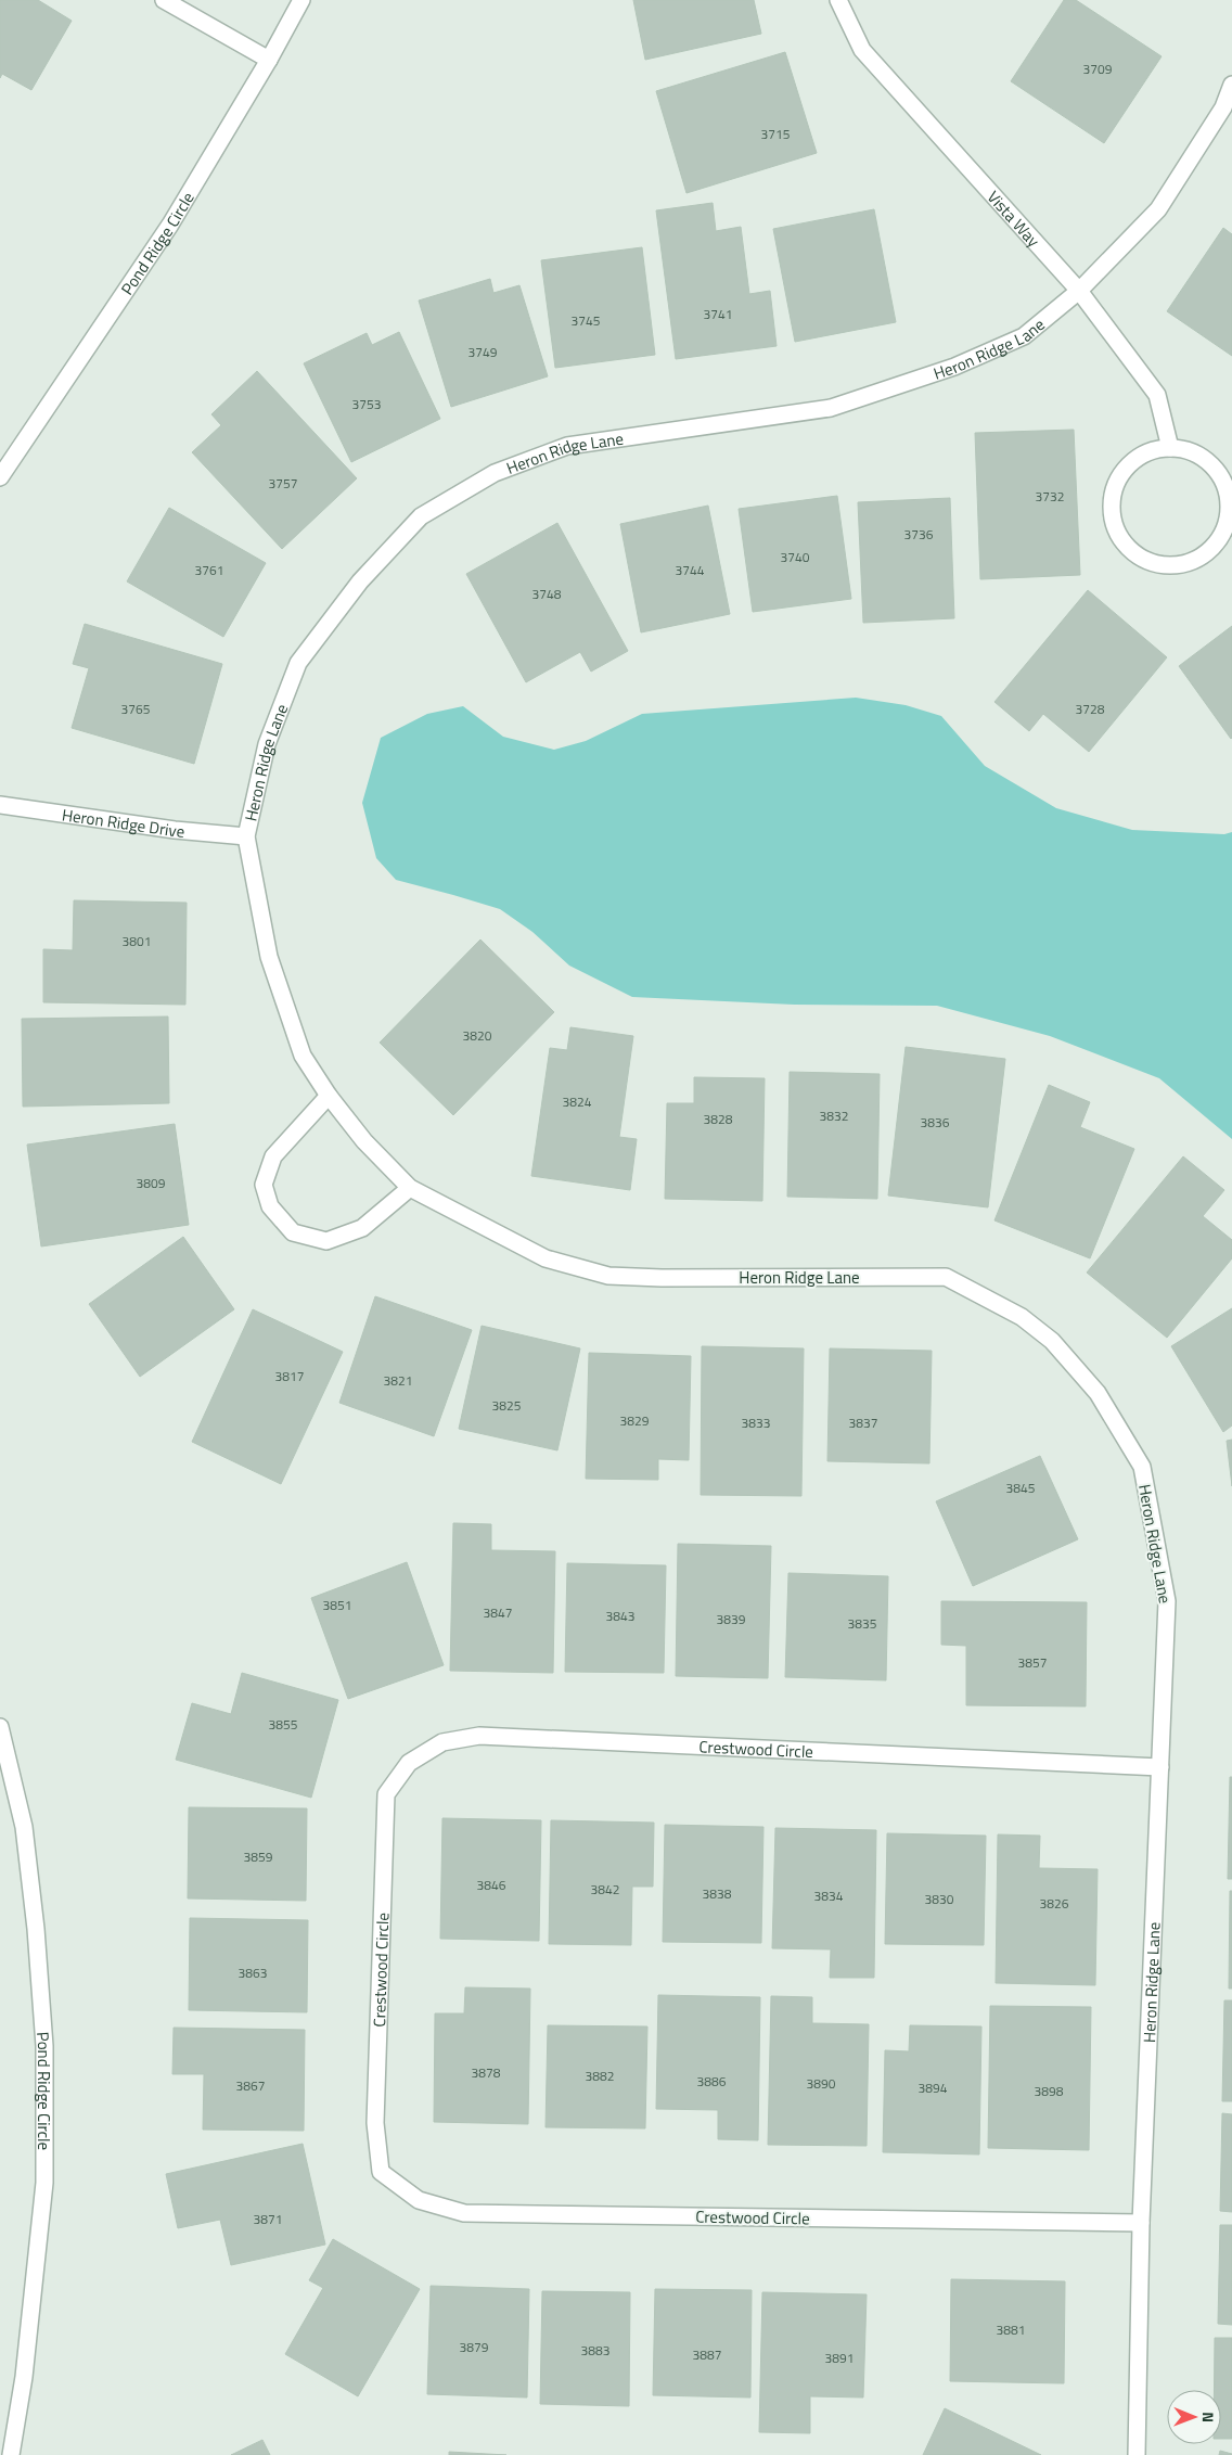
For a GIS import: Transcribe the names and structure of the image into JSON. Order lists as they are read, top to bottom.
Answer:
{
  "streets": {
    "street": [
      "Vista Way",
      "Pond Ridge Circle",
      "Heron Ridge Lane",
      "Heron Ridge Drive",
      "Crestwood Circle"
    ]
  },
  "crossings": [
    ["Vista Way", "Heron Ridge Lane"],
    ["Heron Ridge Lane", "Heron Ridge Drive"],
    ["Heron Ridge Lane", "Crestwood Circle"]
  ],
  "house_numbers": [
    "3709",
    "3715",
    "3741",
    "3745",
    "3749",
    "3753",
    "3757",
    "3732",
    "3736",
    "3740",
    "3761",
    "3744",
    "3748",
    "3765",
    "3728",
    "3801",
    "3820",
    "3824",
    "3832",
    "3828",
    "3836",
    "3809",
    "3817",
    "3821",
    "3825",
    "3829",
    "3833",
    "3837",
    "3845",
    "3851",
    "3847",
    "3843",
    "3839",
    "3835",
    "3857",
    "3855",
    "3859",
    "3846",
    "3842",
    "3838",
    "3834",
    "3830",
    "3826",
    "3863",
    "3878",
    "3882",
    "3886",
    "3890",
    "3867",
    "3894",
    "3898",
    "3871",
    "3881",
    "3879",
    "3883",
    "3887",
    "3891"
  ],
  "north": "right"
}
